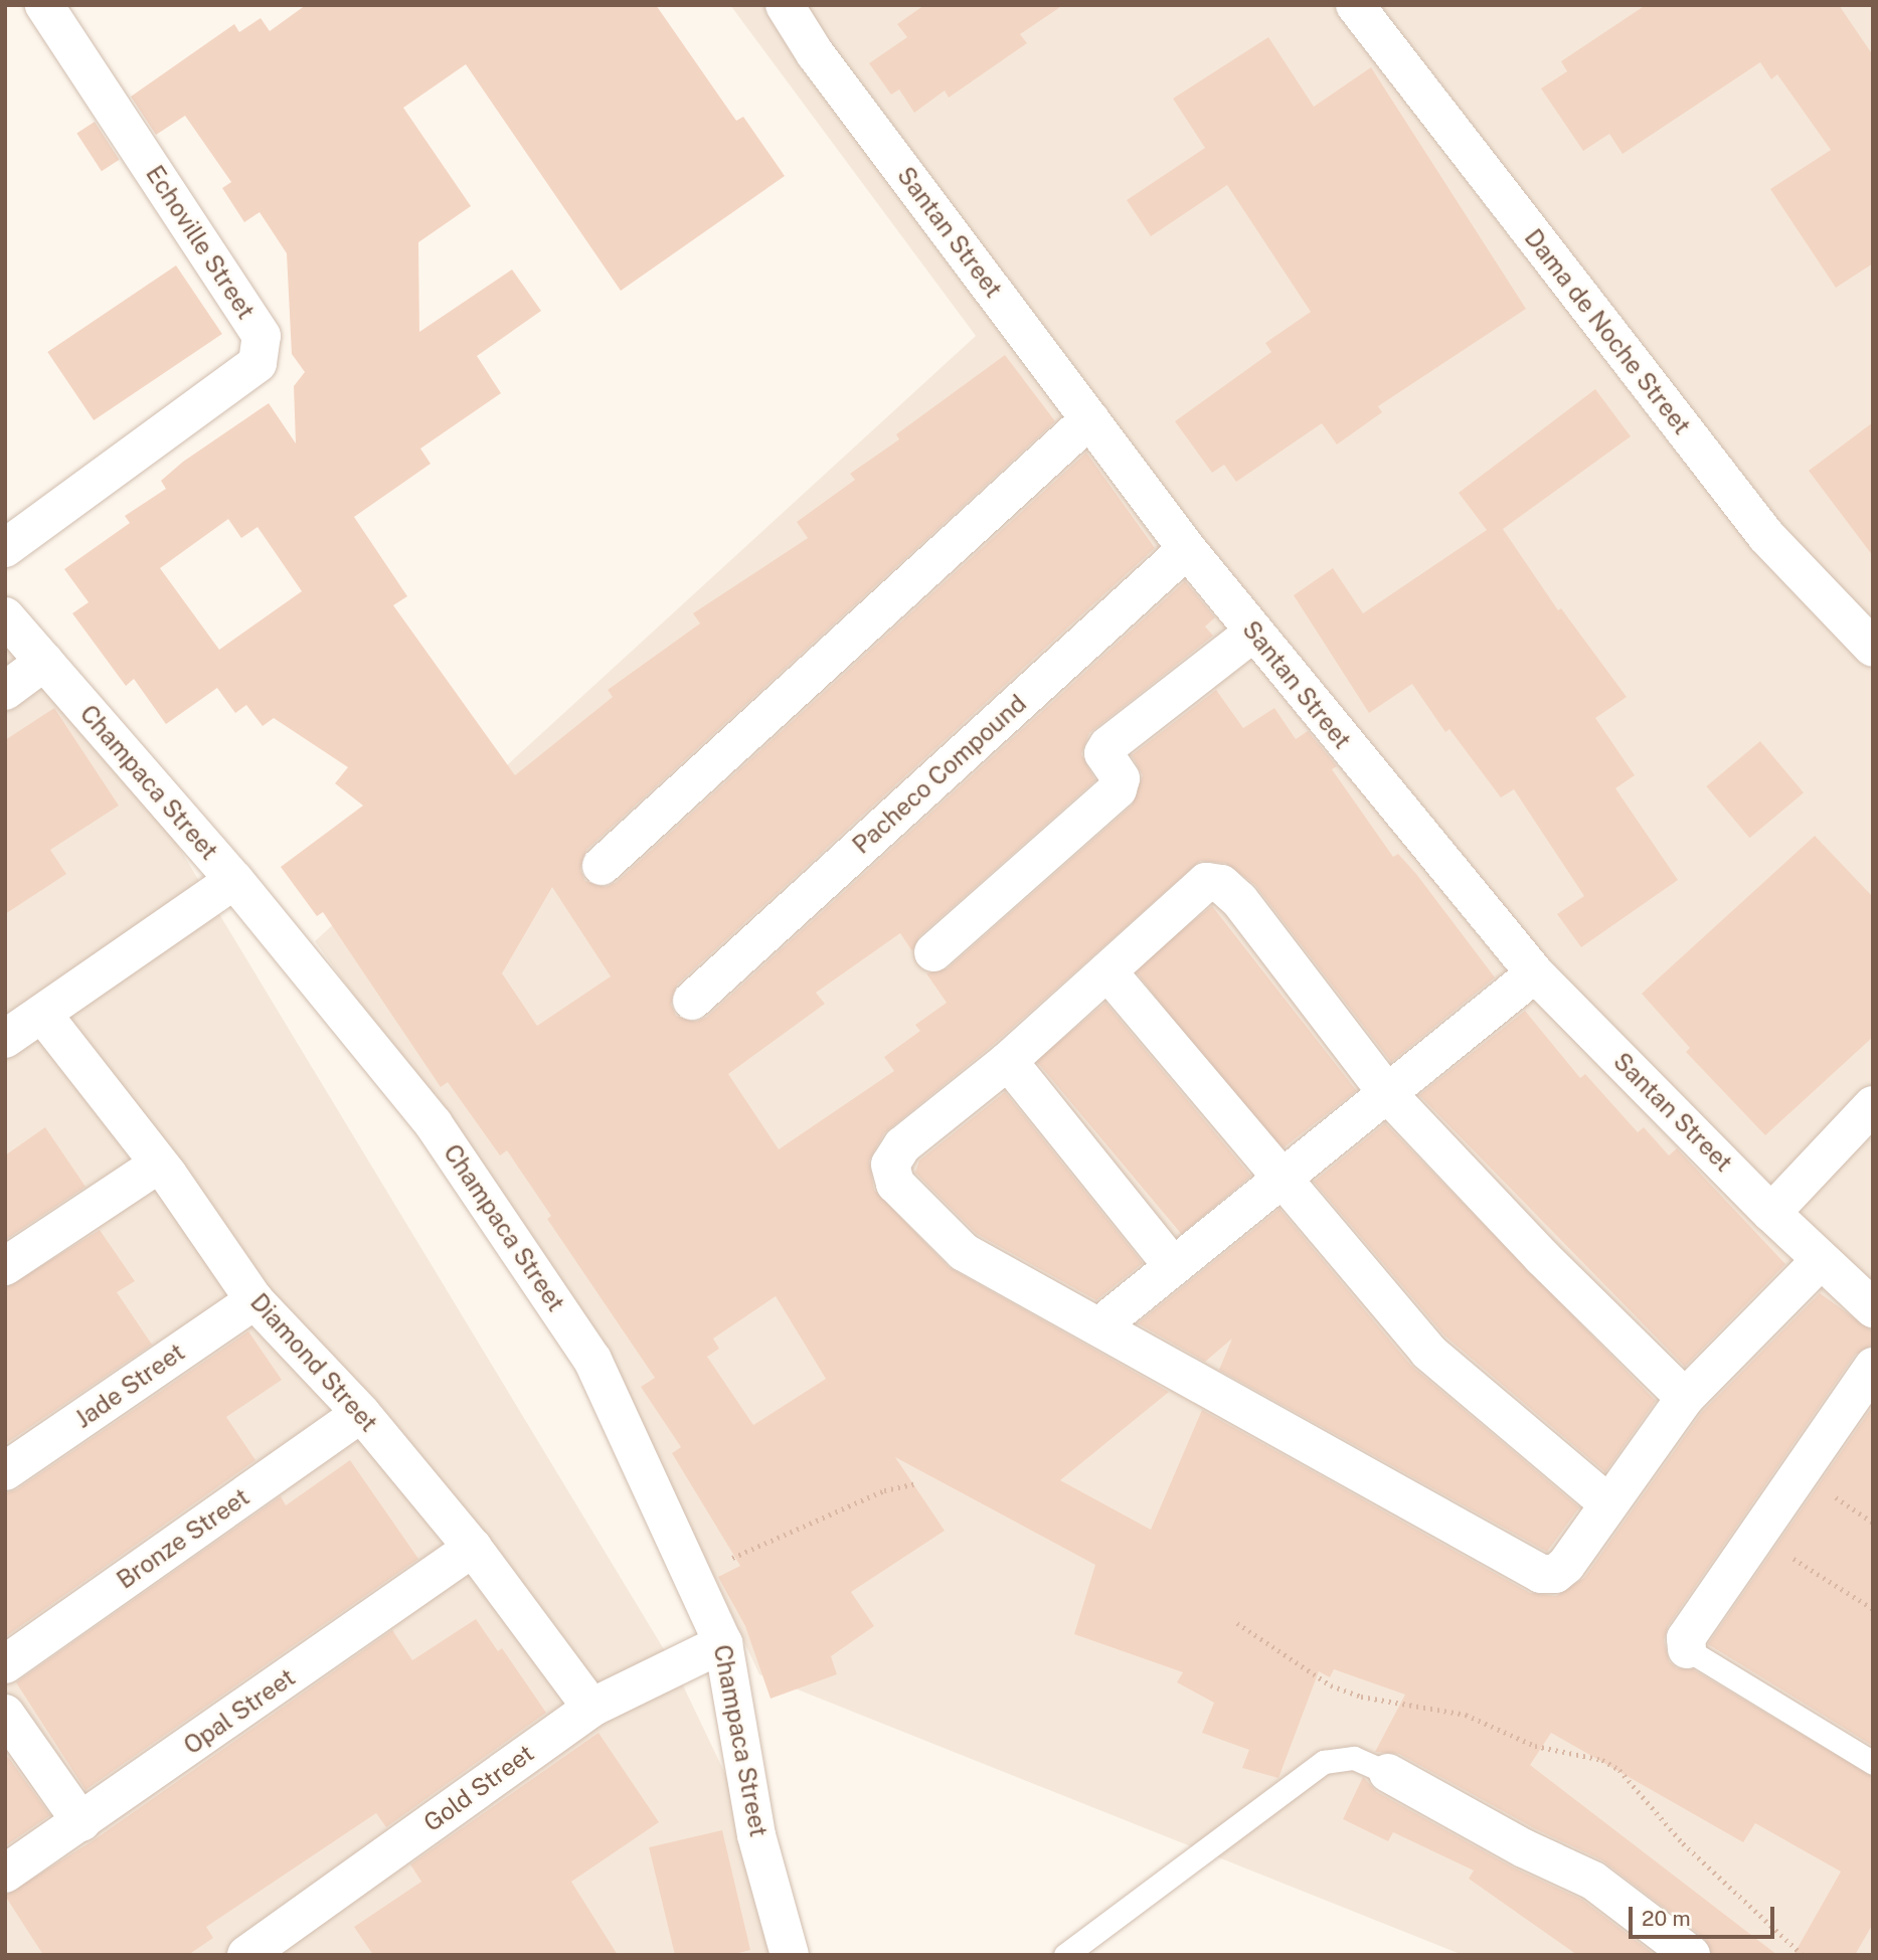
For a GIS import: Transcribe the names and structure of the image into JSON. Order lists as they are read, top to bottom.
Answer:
{
  "streets": {
    "street": [
      "Santan Street",
      "Echoville Street",
      "Dama de Noche Street",
      "Pacheco Compound",
      "Champaca Street",
      "Diamond Street",
      "Jade Street",
      "Bronze Street",
      "Opal Street",
      "Gold Street"
    ]
  },
  "crossings": [
    ["Santan Street", "Pacheco Compound"],
    ["Champaca Street", "Gold Street"],
    ["Diamond Street", "Jade Street"],
    ["Diamond Street", "Bronze Street"],
    ["Diamond Street", "Opal Street"],
    ["Diamond Street", "Gold Street"]
  ],
  "scale_bar": "20 m"
}
